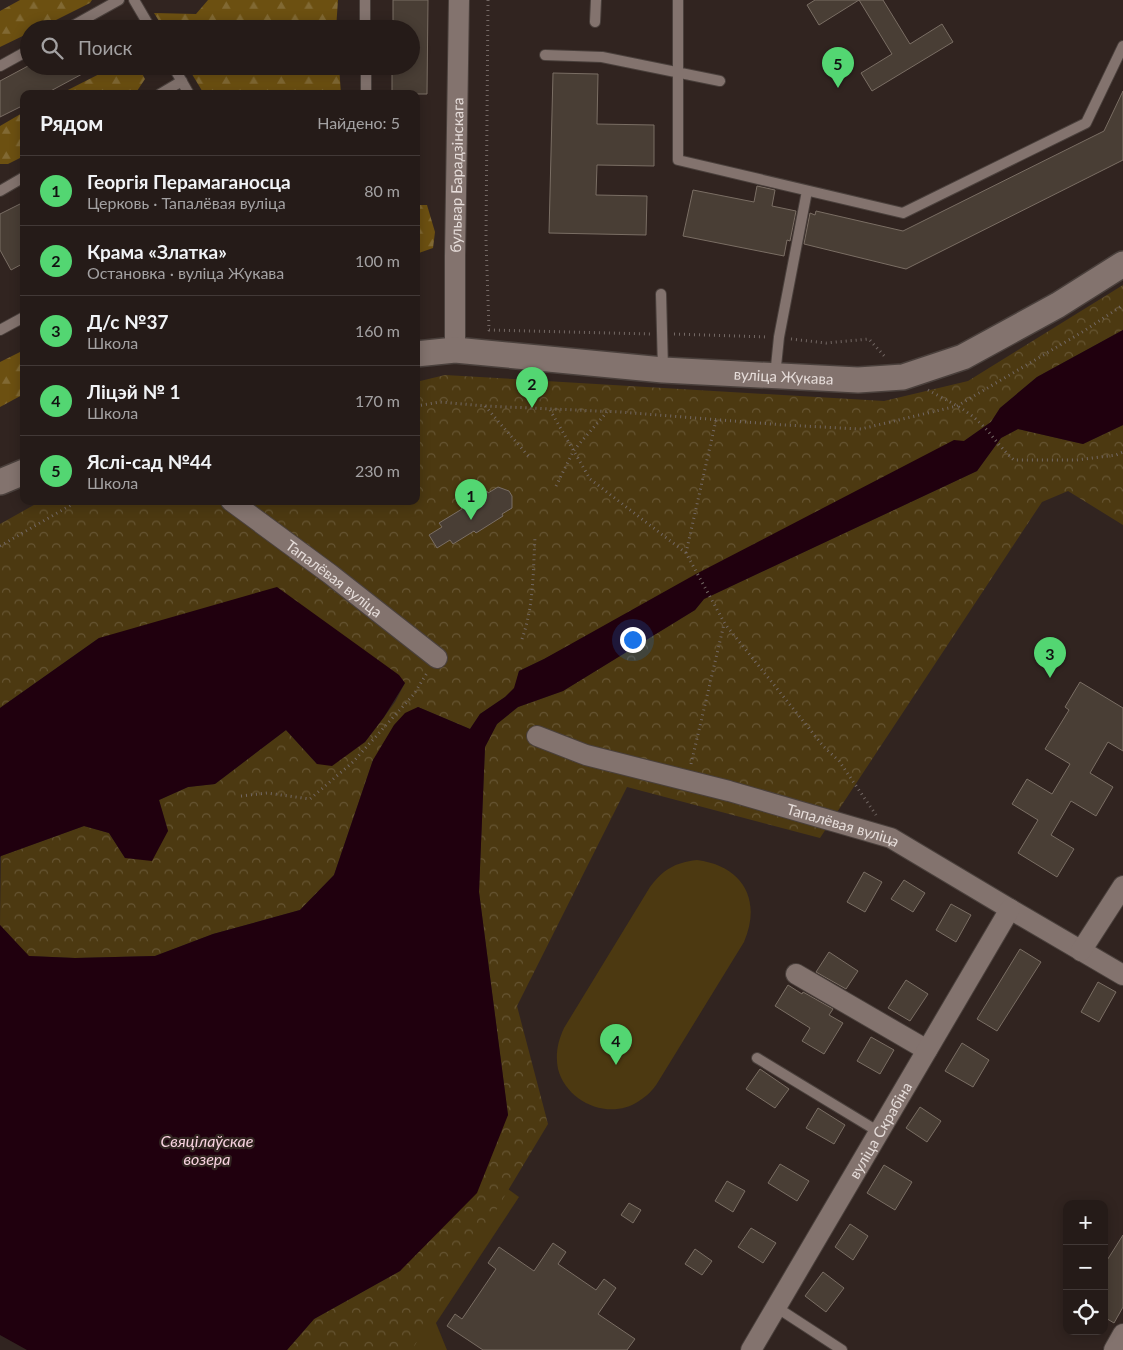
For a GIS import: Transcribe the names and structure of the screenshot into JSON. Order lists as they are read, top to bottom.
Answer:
{
  "streets": {
    "street": [
      "бульвар Барадзінскага",
      "вуліца Жукава",
      "Тапалёвая вуліца",
      "вуліца Скрабіна"
    ]
  },
  "crossings": [
    ["бульвар Барадзінскага", "вуліца Жукава"],
    ["Тапалёвая вуліца", "вуліца Скрабіна"]
  ],
  "water": ["Свяцілаўскае возера"],
  "page": {
    "search": "Поиск",
    "pins": [
      "5",
      "2",
      "1",
      "3",
      "4"
    ],
    "heading": ["Рядом", "Найдено: 5"],
    "list": [
      {
        "mark": "1",
        "name": "Георгія Перамаганосца",
        "note": "Церковь · Тапалёвая вуліца",
        "value": "80 m"
      },
      {
        "mark": "2",
        "name": "Крама «Златка»",
        "note": "Остановка · вуліца Жукава",
        "value": "100 m"
      },
      {
        "mark": "3",
        "name": "Д/с №37",
        "note": "Школа",
        "value": "160 m"
      },
      {
        "mark": "4",
        "name": "Ліцэй № 1",
        "note": "Школа",
        "value": "170 m"
      },
      {
        "mark": "5",
        "name": "Яслі-сад №44",
        "note": "Школа",
        "value": "230 m"
      }
    ],
    "map_buttons": ["+", "−"]
  }
}
